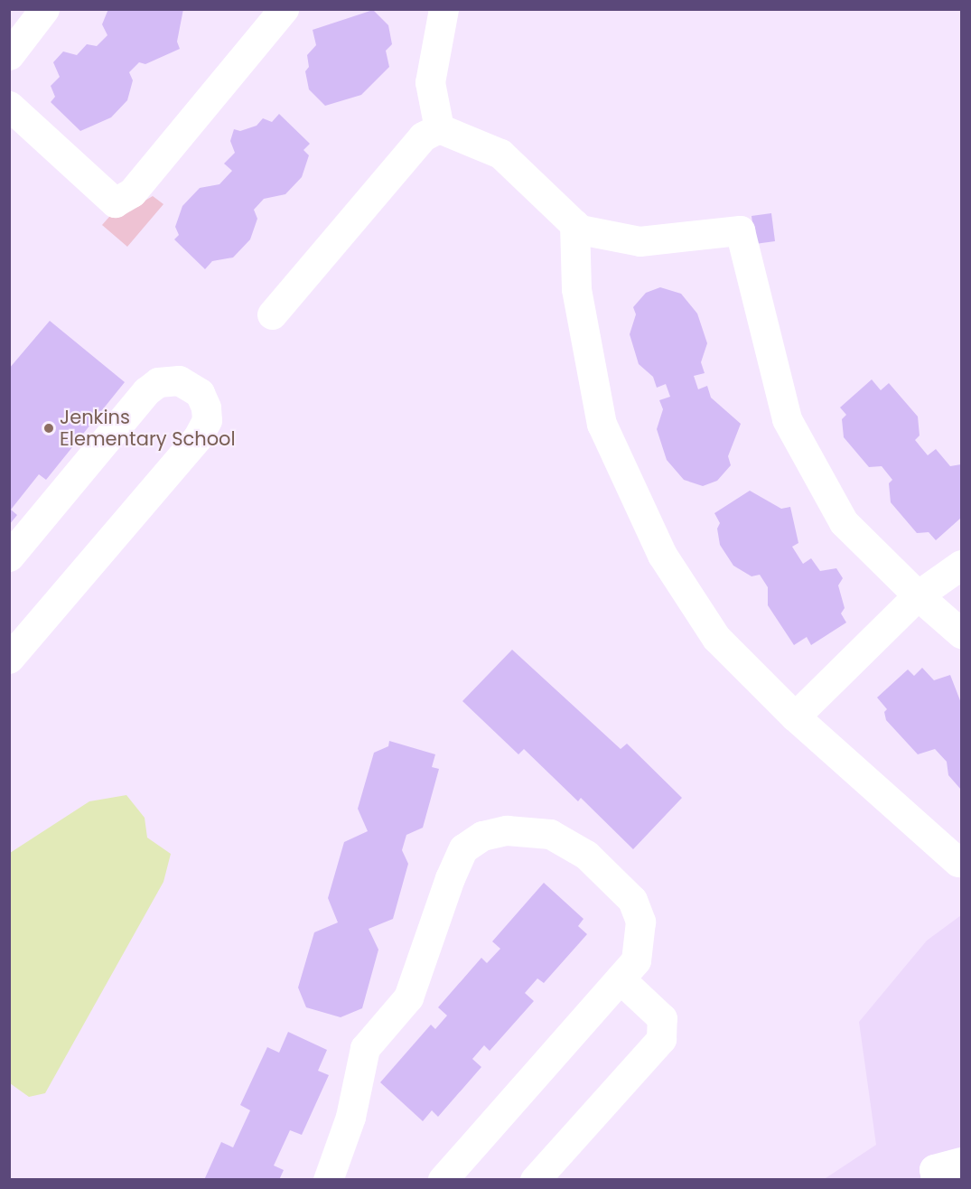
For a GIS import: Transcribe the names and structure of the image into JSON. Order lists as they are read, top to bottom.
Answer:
{
  "places": ["Jenkins Elementary School"]
}
